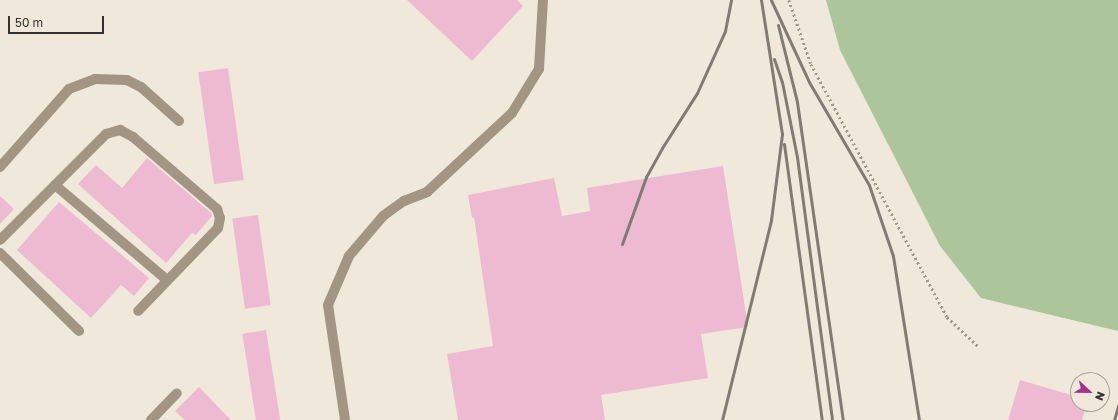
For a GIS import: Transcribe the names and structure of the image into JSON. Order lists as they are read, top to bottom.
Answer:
{
  "scale_bar": "50 m",
  "north": "right"
}
